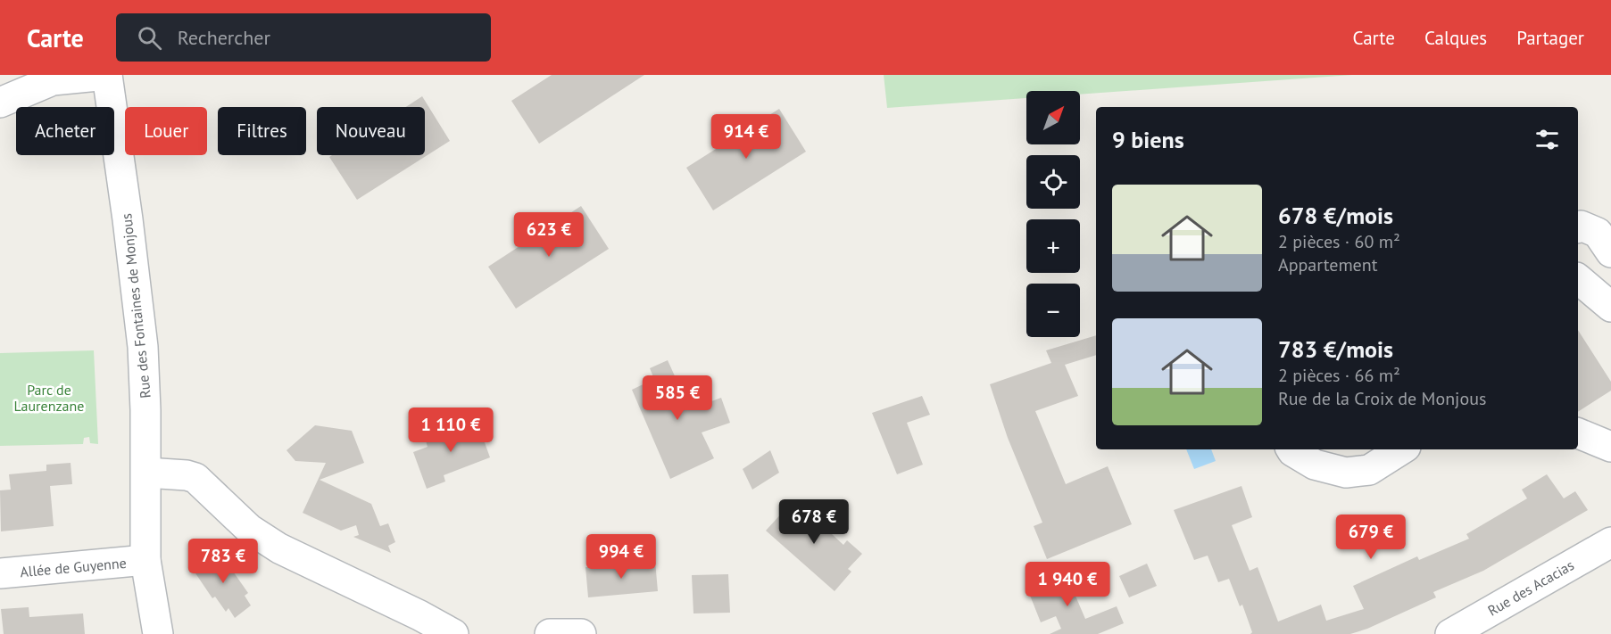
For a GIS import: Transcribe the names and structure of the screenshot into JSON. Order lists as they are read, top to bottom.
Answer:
{
  "streets": {
    "street": ["Rue des Fontaines de Monjous", "Allée de Guyenne", "Rue des Acacias"]
  },
  "crossings": [
    ["Rue des Fontaines de Monjous", "Allée de Guyenne"]
  ],
  "parks": ["Parc de Laurenzane"],
  "north": "top right",
  "page": {
    "header": "Carte",
    "search": "Rechercher",
    "nav": ["Carte", "Calques", "Partager"],
    "map_buttons": ["+", "−"],
    "chip": [
      "Acheter",
      "Louer",
      "Filtres",
      "Nouveau"
    ],
    "heading": "9 biens",
    "price": [
      "914 €",
      "623 €",
      "585 €",
      "1 110 €",
      "678 €",
      "679 €",
      "994 €",
      "783 €",
      "1 940 €"
    ],
    "list": [
      {
        "name": "678 €/mois",
        "note": "2 pièces · 60 m² · Appartement"
      },
      {
        "name": "783 €/mois",
        "note": "2 pièces · 66 m² · Rue de la Croix de Monjous"
      }
    ]
  }
}
